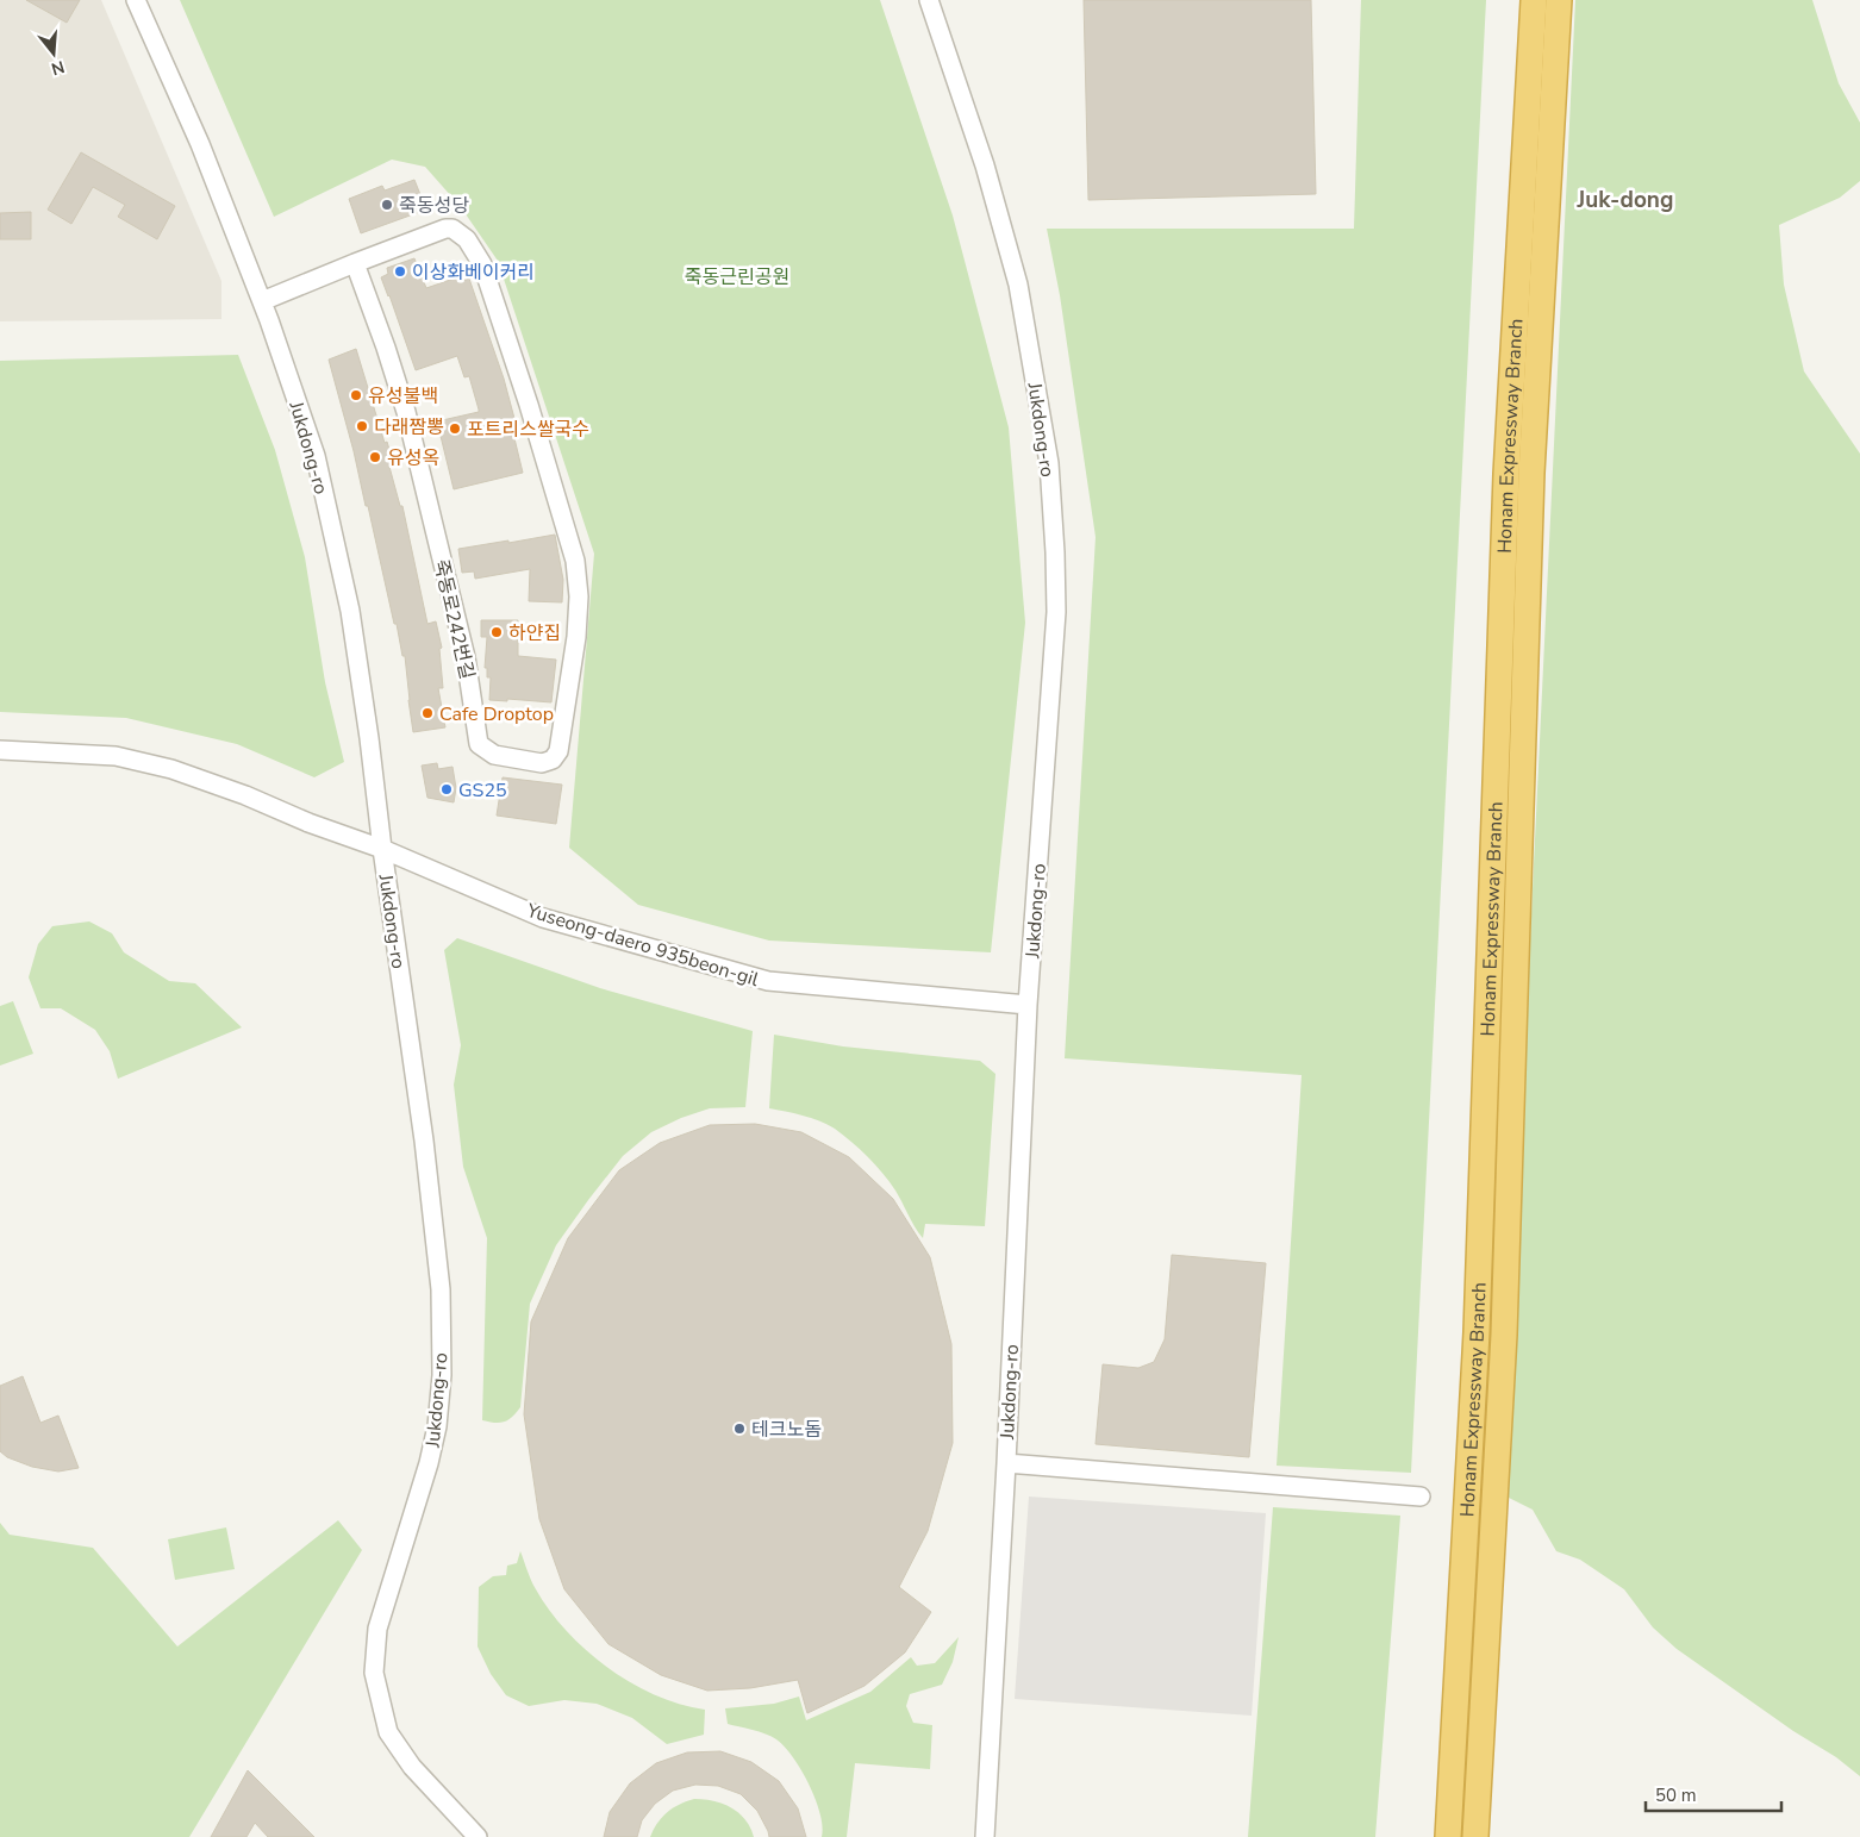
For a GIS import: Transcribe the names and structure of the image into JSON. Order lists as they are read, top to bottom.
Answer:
{
  "streets": {
    "highway": ["Honam Expressway Branch"],
    "street": ["Jukdong-ro", "죽동로242번길", "Yuseong-daero 935beon-gil"]
  },
  "crossings": [
    ["Jukdong-ro", "죽동로242번길"],
    ["Jukdong-ro", "Yuseong-daero 935beon-gil"]
  ],
  "districts": ["Juk-dong"],
  "parks": ["죽동근린공원"],
  "places": [
    "죽동성당",
    "이상화베이커리",
    "유성불백",
    "다래짬뽕",
    "포트리스쌀국수",
    "유성옥",
    "하얀집",
    "Cafe Droptop",
    "GS25",
    "테크노돔"
  ],
  "scale_bar": "50 m",
  "north": "bottom"
}
